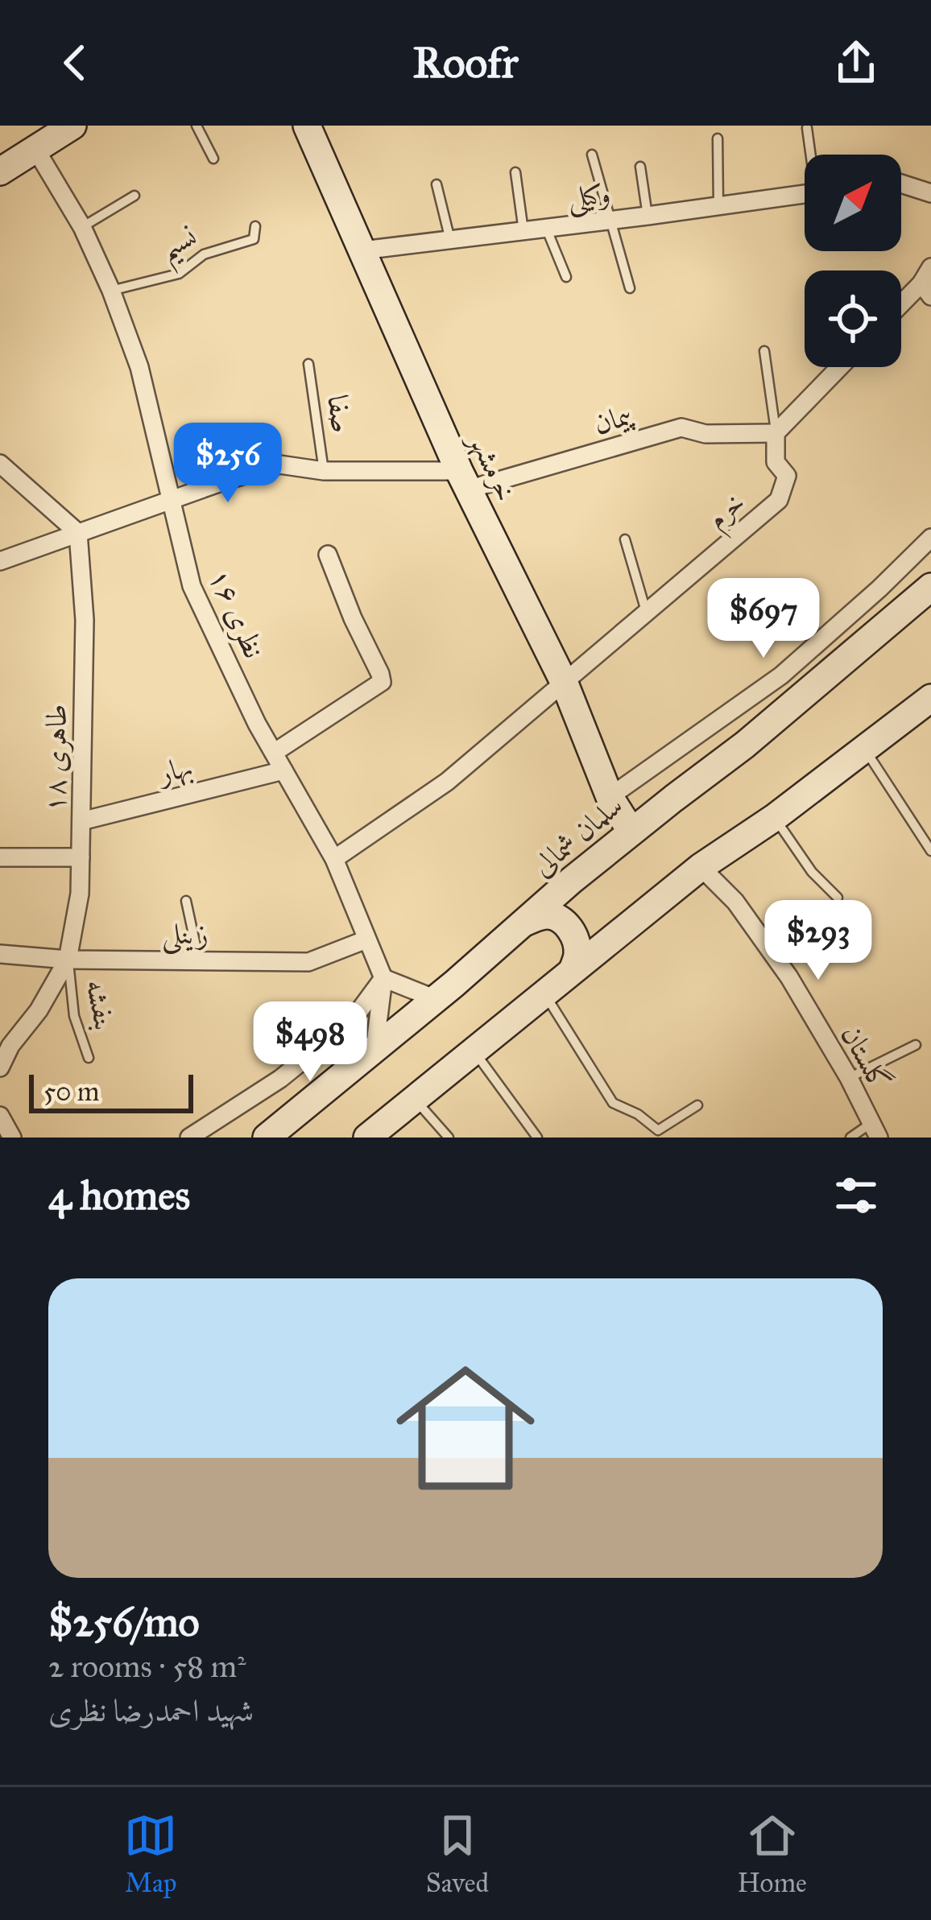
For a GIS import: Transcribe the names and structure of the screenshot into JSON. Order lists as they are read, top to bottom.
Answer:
{
  "streets": {
    "main road": ["خرمشهر", "سلمان شمالی"],
    "street": [
      "وکیلی",
      "پیمان",
      "خرم",
      "نظری ۱۶",
      "طاهری ۱۸",
      "بهار",
      "زینلی",
      "گلستان"
    ],
    "lane": ["نسیم", "صفا", "بنفشه"]
  },
  "crossings": [
    ["وکیلی", "خرمشهر"],
    ["نسیم", "نظری ۱۶"],
    ["صفا", "پیمان"],
    ["پیمان", "خرمشهر"],
    ["پیمان", "خرم"],
    ["پیمان", "نظری ۱۶"],
    ["پیمان", "طاهری ۱۸"],
    ["خرمشهر", "خرم"],
    ["خرمشهر", "سلمان شمالی"],
    ["خرم", "نظری ۱۶"],
    ["نظری ۱۶", "بهار"],
    ["نظری ۱۶", "زینلی"],
    ["طاهری ۱۸", "بهار"],
    ["طاهری ۱۸", "زینلی"],
    ["طاهری ۱۸", "بنفشه"],
    ["زینلی", "بنفشه"]
  ],
  "scale_bar": "50 m",
  "north": "top right",
  "page": {
    "header": "Roofr",
    "price": [
      "$256",
      "$697",
      "$293",
      "$498"
    ],
    "scale": "50 m",
    "heading": "4 homes",
    "list": [
      {
        "name": "$256/mo",
        "note": "2 rooms · 58 m² · شهید احمدرضا نظری"
      }
    ],
    "tabs": ["Map", "Saved", "Home"]
  }
}
